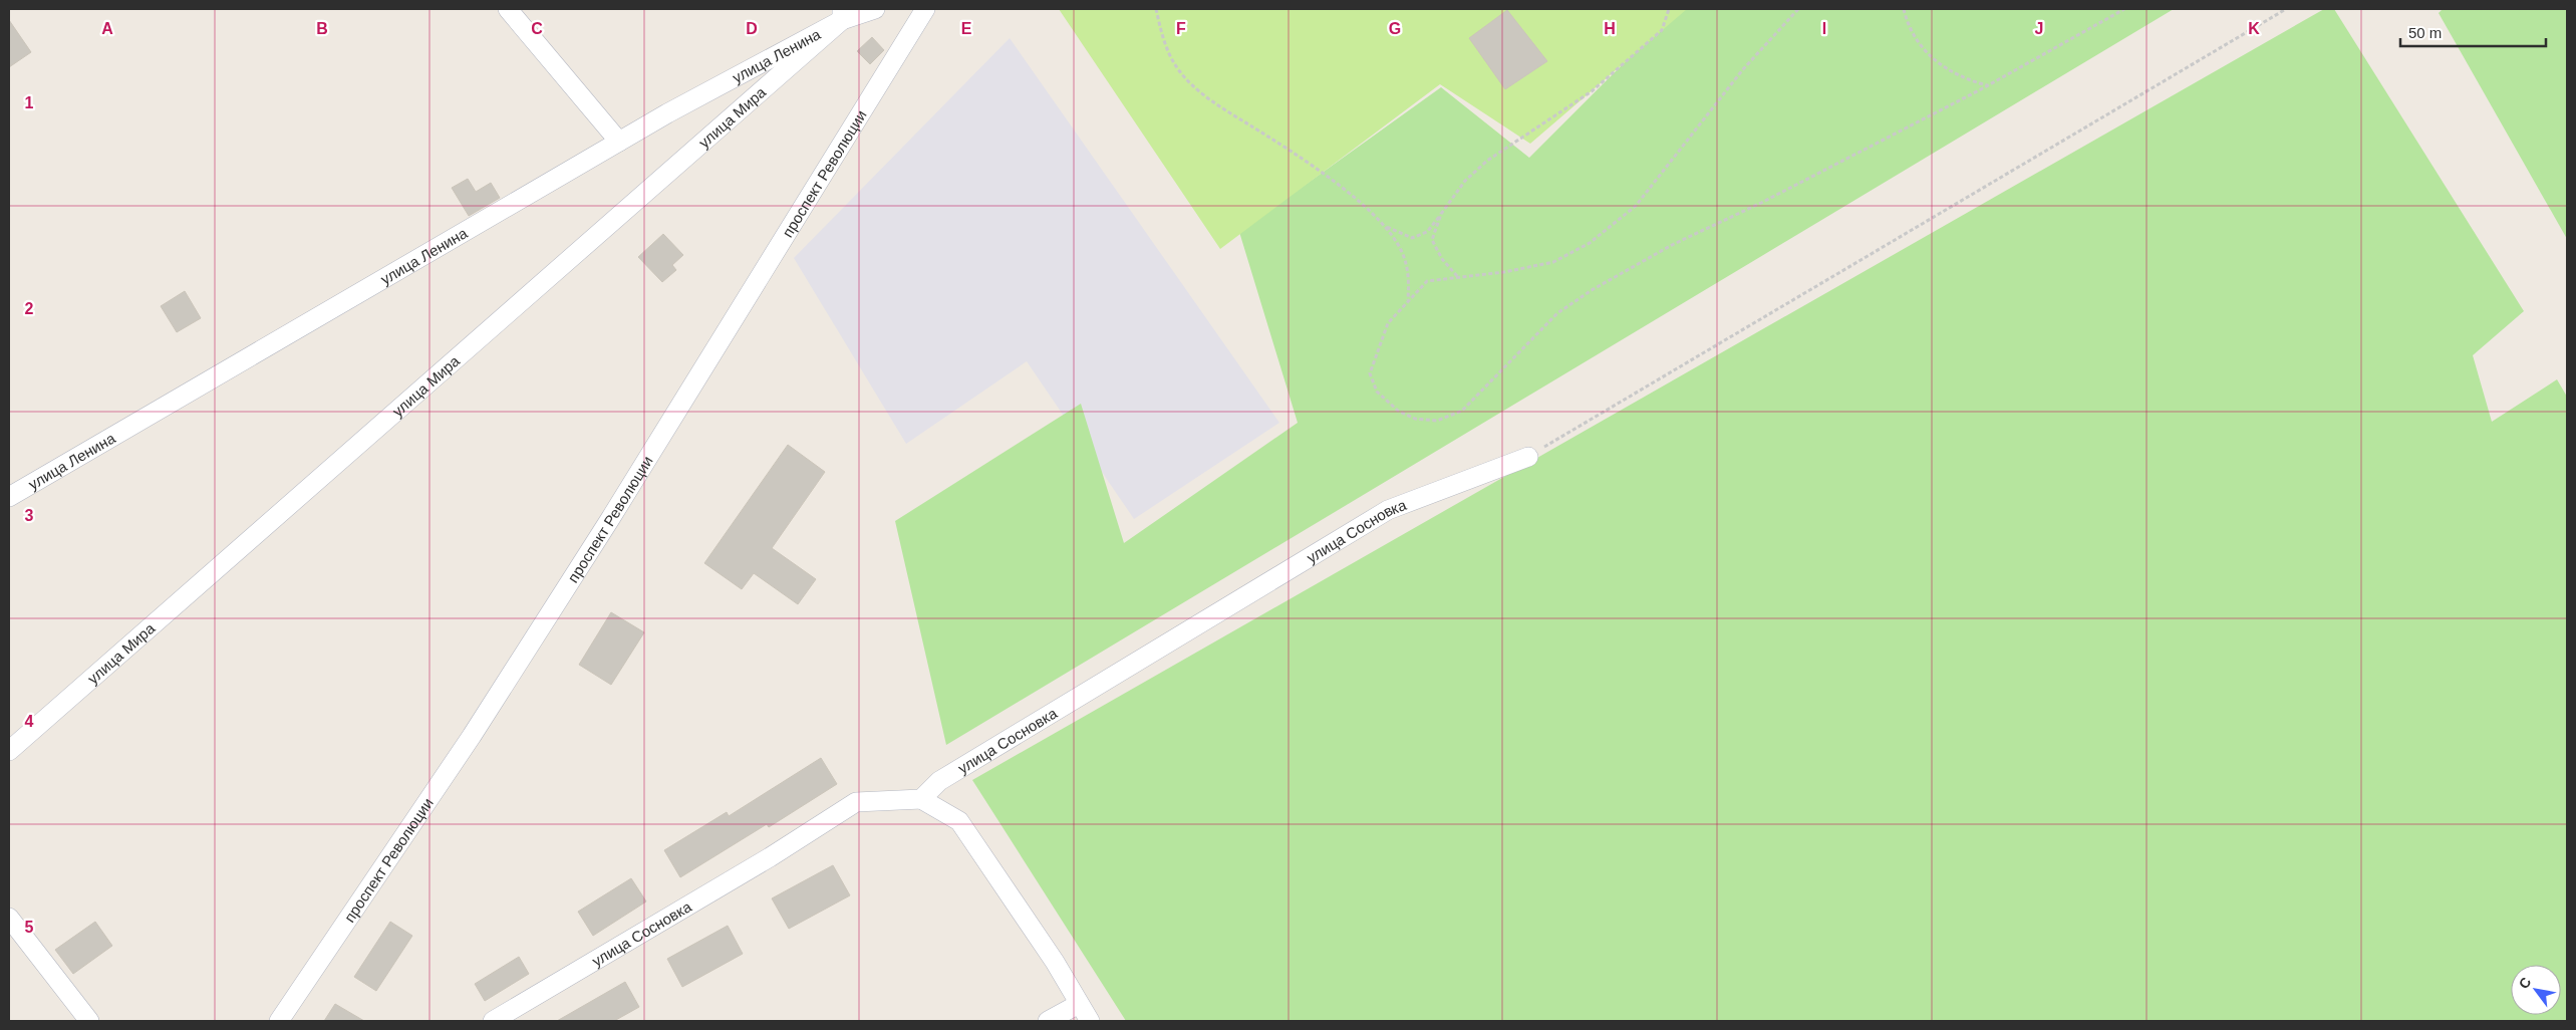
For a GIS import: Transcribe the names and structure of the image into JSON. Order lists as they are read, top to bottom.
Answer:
{
  "streets": {
    "street": [
      "улица Ленина",
      "улица Мира",
      "проспект Революции",
      "улица Сосновка"
    ]
  },
  "crossings": [
    ["улица Ленина", "улица Мира"]
  ],
  "scale_bar": "50 m",
  "north": "top left",
  "grid": {
    "columns": [
      "A",
      "B",
      "C",
      "D",
      "E",
      "F",
      "G",
      "H",
      "I",
      "J",
      "K"
    ],
    "rows": [
      "1",
      "2",
      "3",
      "4",
      "5"
    ]
  }
}
